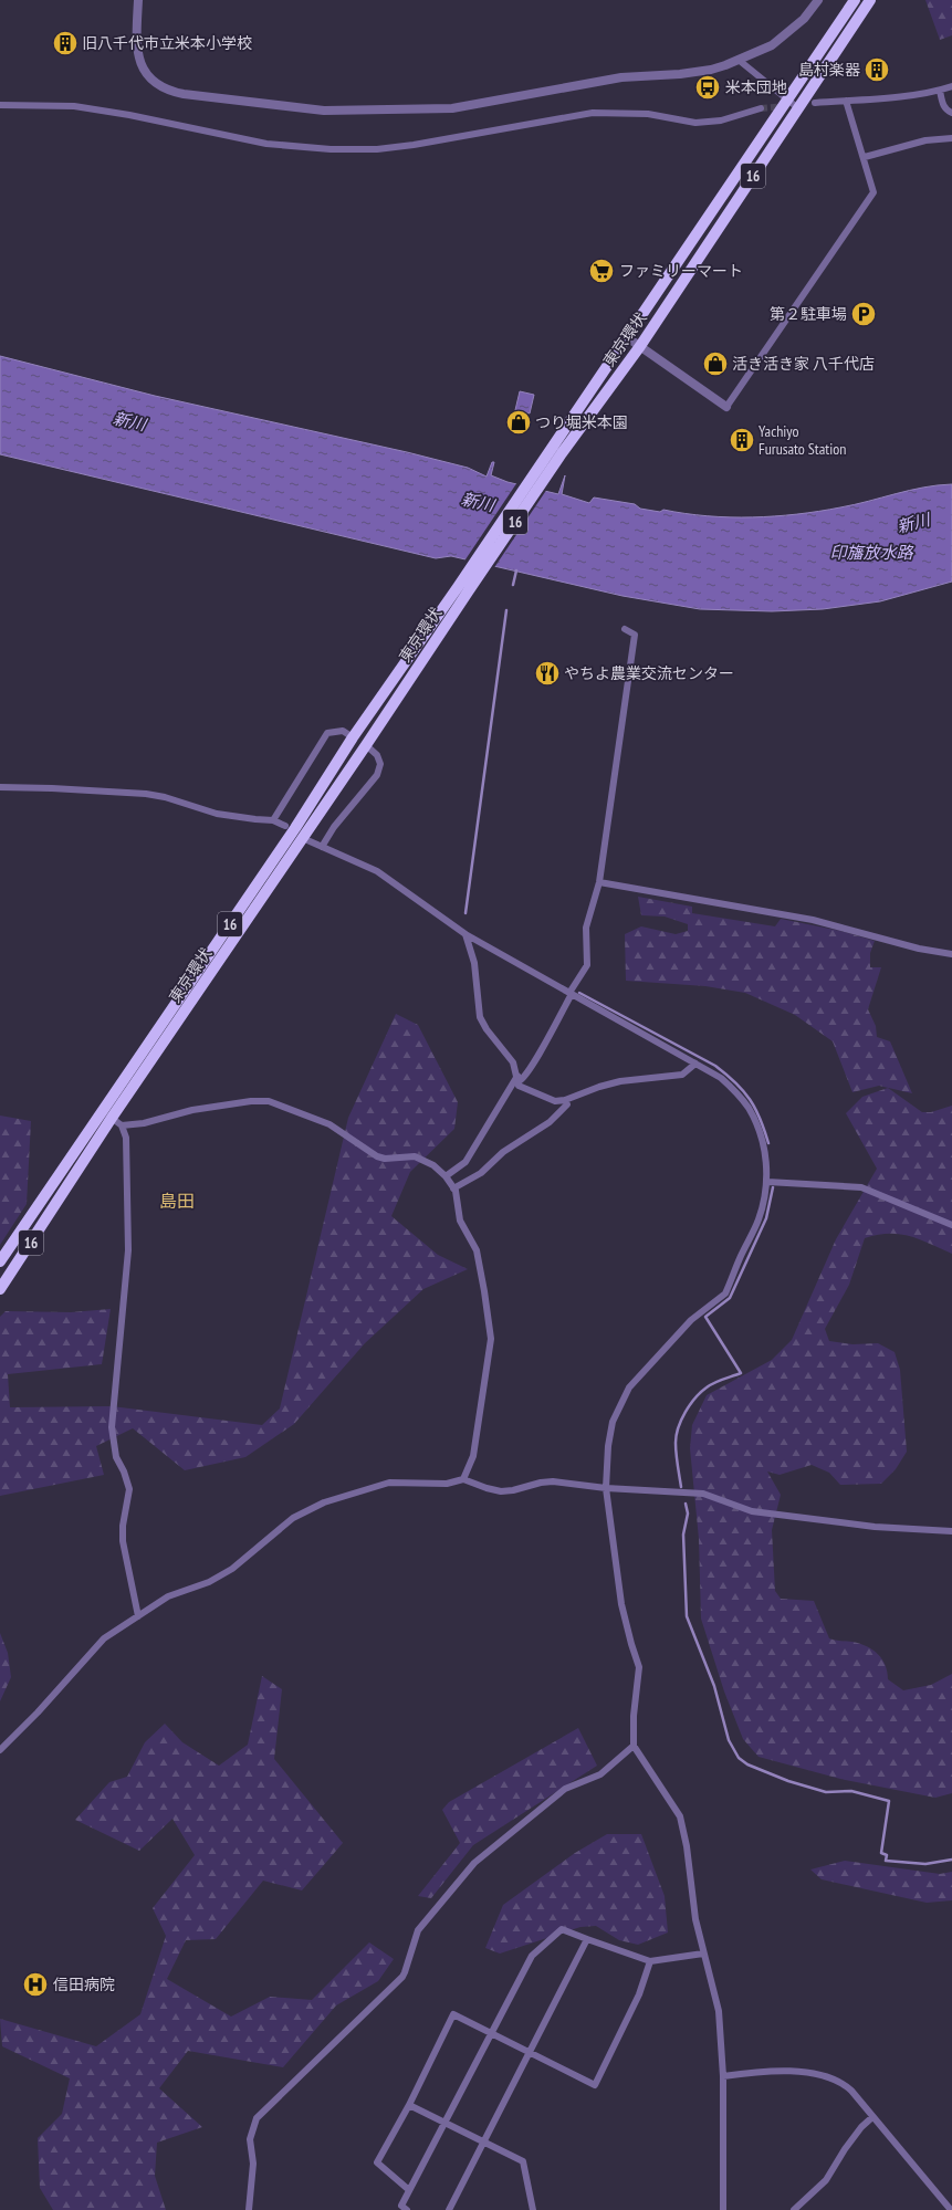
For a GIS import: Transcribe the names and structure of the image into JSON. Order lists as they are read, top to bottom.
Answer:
{
  "streets": {
    "highway": ["16", "東京環状"]
  },
  "districts": ["島田"],
  "water": ["新川", "印旛放水路"],
  "places": {
    "building": ["旧八千代市立米本小学校", "島村楽器", "Yachiyo Furusato Station"],
    "bus stop": ["米本団地"],
    "supermarket": ["ファミリーマート"],
    "parking": ["第２駐車場"],
    "shop": ["活き活き家 八千代店", "つり堀米本園"],
    "restaurant": ["やちよ農業交流センター"],
    "hospital": ["信田病院"]
  }
}
